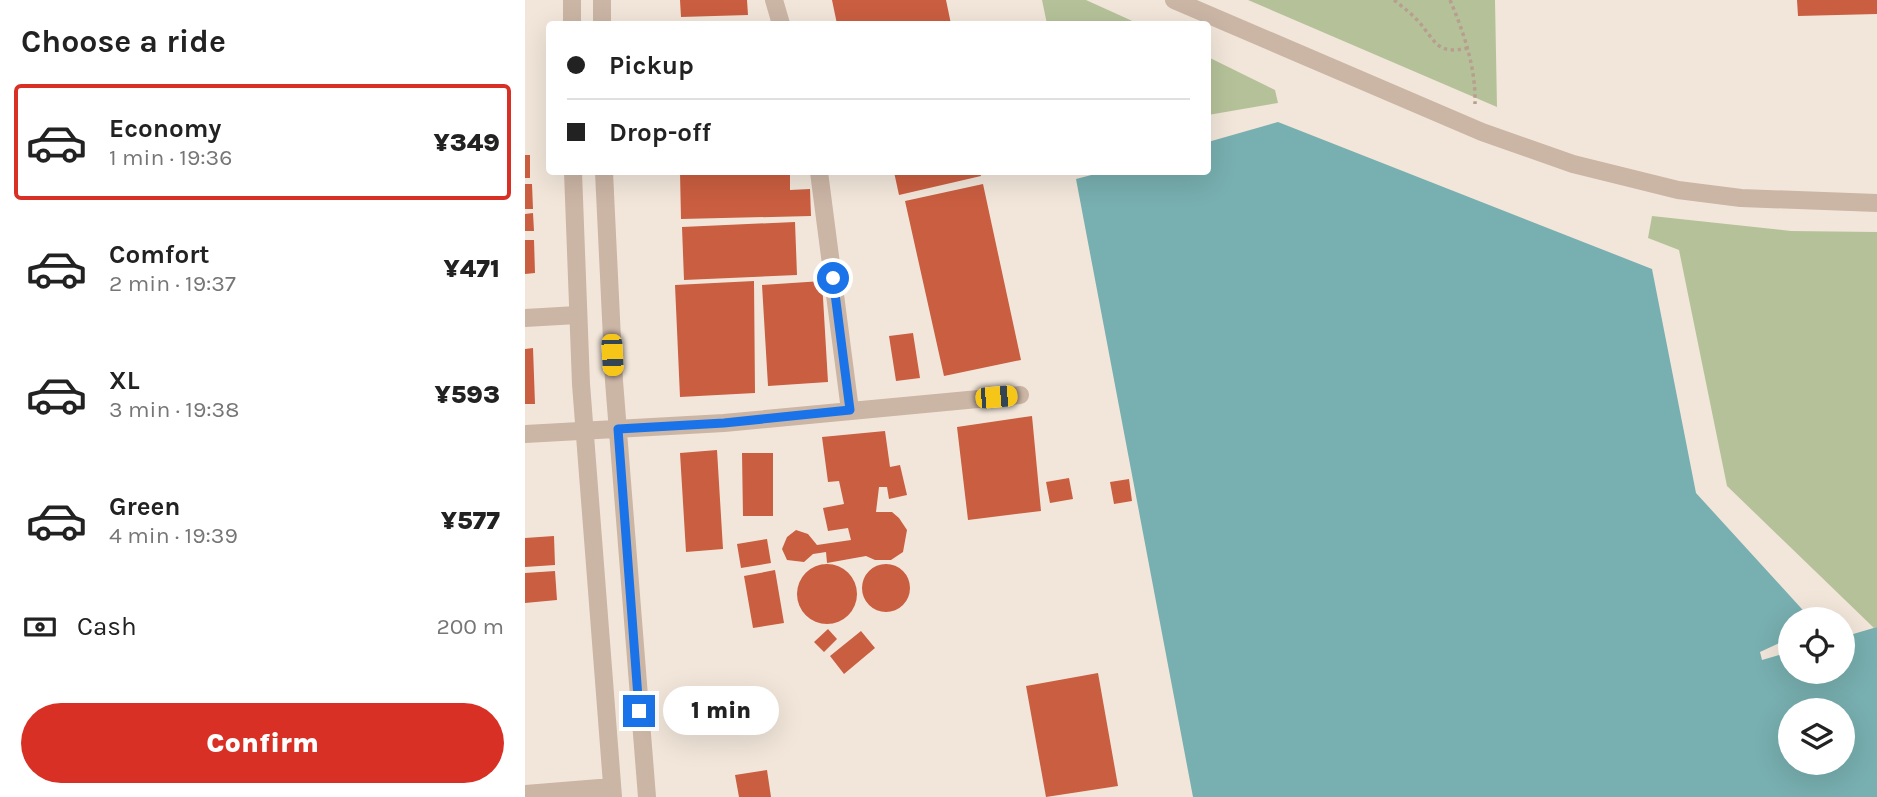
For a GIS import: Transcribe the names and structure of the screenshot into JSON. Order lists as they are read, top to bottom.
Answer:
{
  "page": {
    "heading": "Choose a ride",
    "banner": ["Pickup", "Drop-off"],
    "list": [
      {
        "name": "Economy",
        "note": "1 min · 19:36",
        "value": "¥349"
      },
      {
        "name": "Comfort",
        "note": "2 min · 19:37",
        "value": "¥471"
      },
      {
        "name": "XL",
        "note": "3 min · 19:38",
        "value": "¥593"
      },
      {
        "name": "Green",
        "note": "4 min · 19:39",
        "value": "¥577"
      }
    ],
    "pay": ["Cash", "200 m"],
    "bubble": "1 min",
    "buttons": "Confirm"
  }
}
